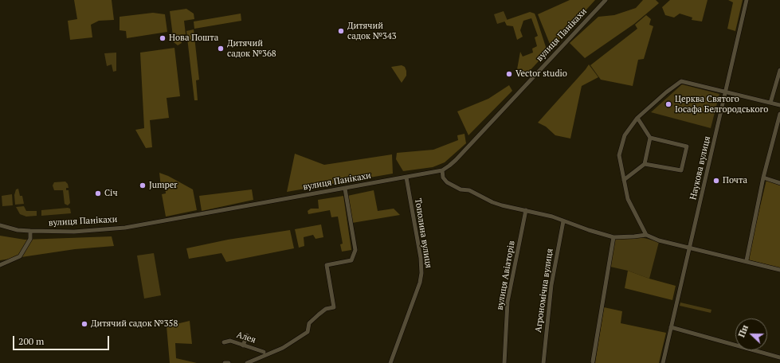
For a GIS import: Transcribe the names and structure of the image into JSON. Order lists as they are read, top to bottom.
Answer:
{
  "streets": {
    "street": [
      "вулиця Панікахи",
      "Наукова вулиця",
      "Тополина вулиця",
      "вулиця Авіаторів",
      "Агрономічна вулиця",
      "Алея"
    ]
  },
  "crossings": [
    ["вулиця Панікахи", "Тополина вулиця"]
  ],
  "places": [
    "Дитячий садок №343",
    "Нова Пошта",
    "Дитячий садок №368",
    "Vector studio",
    "Церква Святого Іосафа Белгородського",
    "Почта",
    "Jumper",
    "Січ",
    "Дитячий садок №358"
  ],
  "scale_bar": "200 m",
  "north": "left"
}
